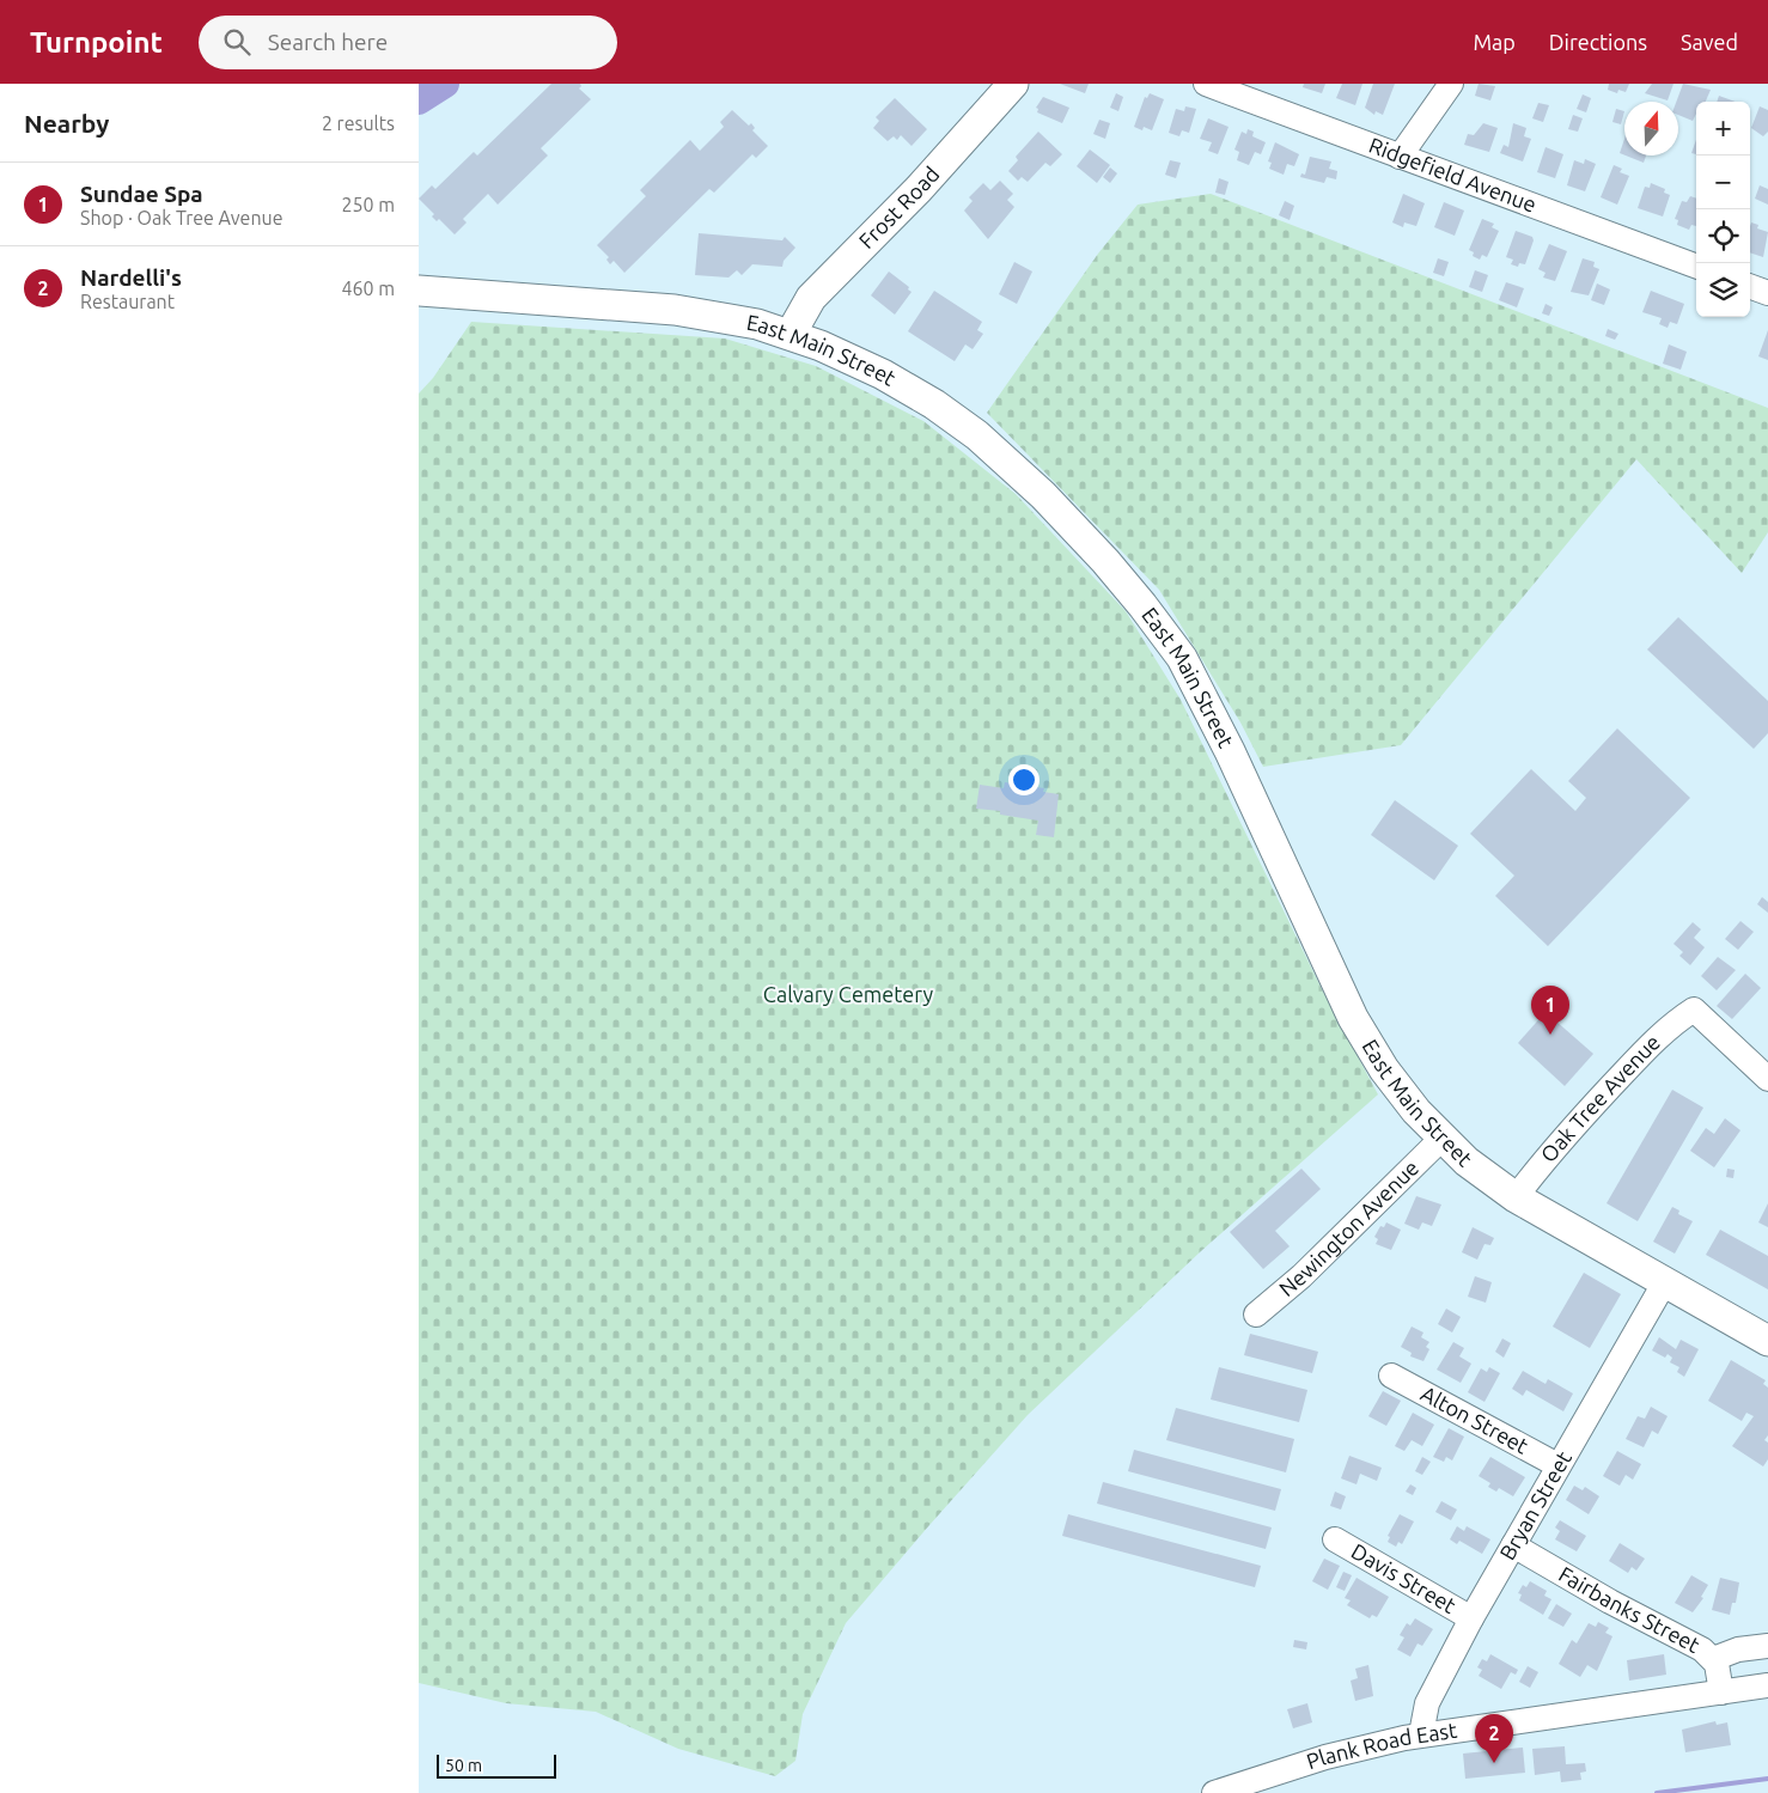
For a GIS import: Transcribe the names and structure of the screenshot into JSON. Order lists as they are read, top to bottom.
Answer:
{
  "streets": {
    "main road": ["Frost Road", "East Main Street"],
    "street": [
      "Ridgefield Avenue",
      "Oak Tree Avenue",
      "Newington Avenue",
      "Alton Street",
      "Bryan Street",
      "Davis Street",
      "Fairbanks Street",
      "Plank Road East"
    ]
  },
  "crossings": [
    ["Frost Road", "East Main Street"],
    ["East Main Street", "Oak Tree Avenue"],
    ["East Main Street", "Newington Avenue"],
    ["East Main Street", "Bryan Street"],
    ["Alton Street", "Bryan Street"],
    ["Bryan Street", "Davis Street"],
    ["Bryan Street", "Fairbanks Street"],
    ["Bryan Street", "Plank Road East"],
    ["Fairbanks Street", "Plank Road East"]
  ],
  "parks": ["Calvary Cemetery"],
  "scale_bar": "50 m",
  "north": "top",
  "page": {
    "header": "Turnpoint",
    "search": "Search here",
    "nav": ["Map", "Directions", "Saved"],
    "heading": ["Nearby", "2 results"],
    "map_buttons": ["+", "−"],
    "list": [
      {
        "mark": "1",
        "name": "Sundae Spa",
        "note": "Shop · Oak Tree Avenue",
        "value": "250 m"
      },
      {
        "mark": "2",
        "name": "Nardelli's",
        "note": "Restaurant",
        "value": "460 m"
      }
    ],
    "pins": ["1", "2"],
    "scale": "50 m"
  }
}
